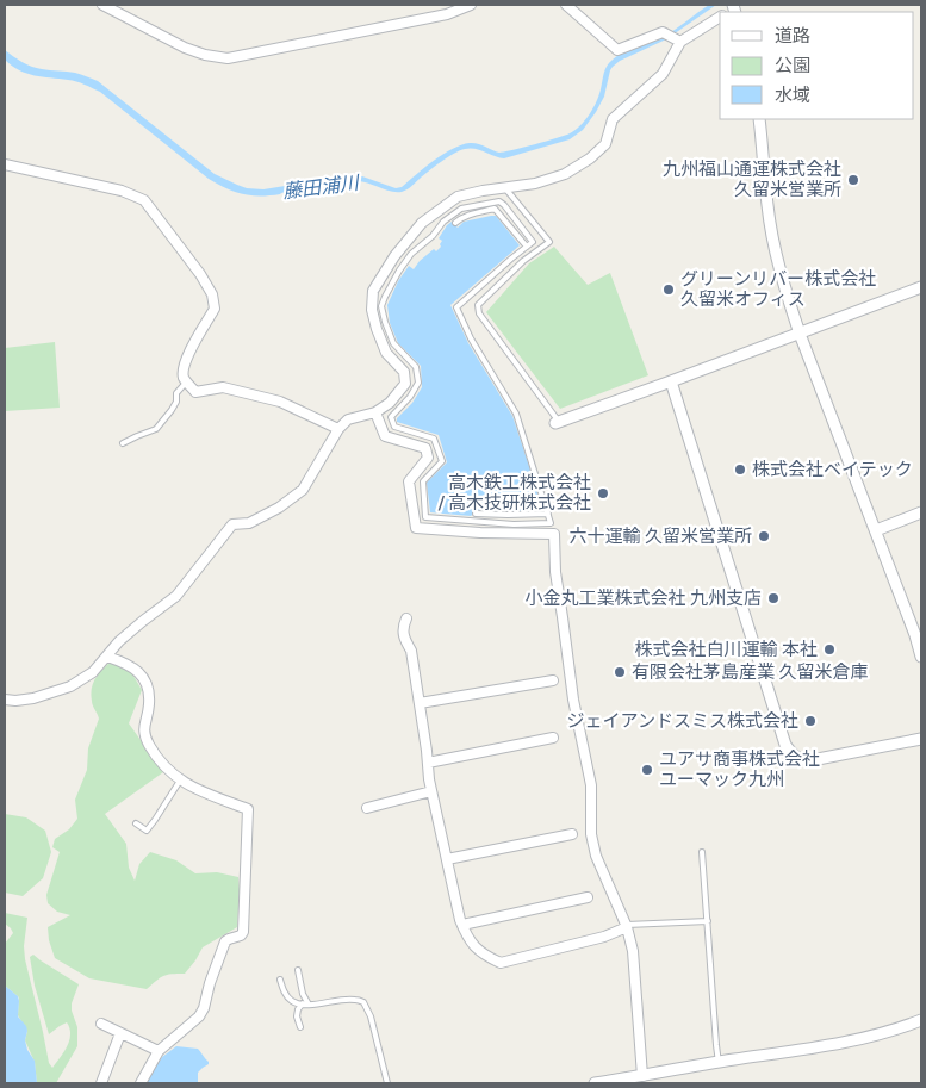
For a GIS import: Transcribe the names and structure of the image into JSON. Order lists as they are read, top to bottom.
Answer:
{
  "water": ["藤田浦川"],
  "places": [
    "九州福山通運株式会社 久留米営業所",
    "グリーンリバー株式会社 久留米オフィス",
    "株式会社ベイテック",
    "高木鉄工株式会社 / 高木技研株式会社",
    "六十運輸 久留米営業所",
    "小金丸工業株式会社 九州支店",
    "株式会社白川運輸 本社",
    "有限会社茅島産業 久留米倉庫",
    "ジェイアンドスミス株式会社",
    "ユアサ商事株式会社 ユーマック九州"
  ],
  "legend": ["道路", "公園", "水域"]
}
